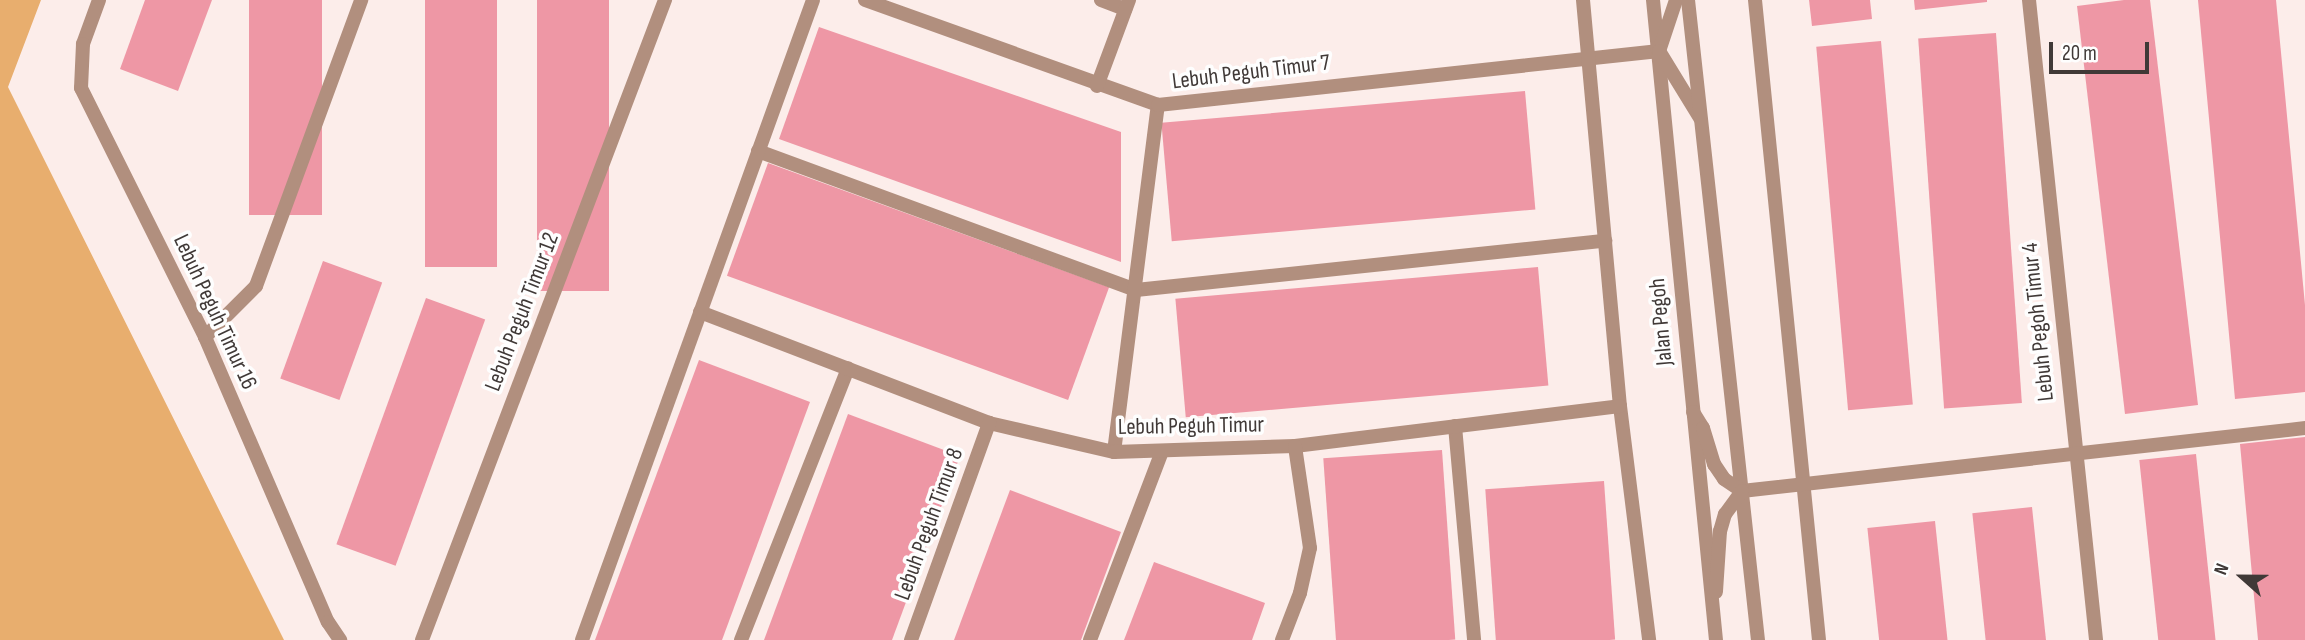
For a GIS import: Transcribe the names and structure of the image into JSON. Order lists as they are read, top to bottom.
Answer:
{
  "streets": {
    "street": [
      "Lebuh Peguh Timur 7",
      "Lebuh Peguh Timur 16",
      "Lebuh Peguh Timur 12",
      "Jalan Pegoh",
      "Lebuh Pegoh Timur 4",
      "Lebuh Peguh Timur",
      "Lebuh Peguh Timur 8"
    ]
  },
  "crossings": [
    ["Lebuh Peguh Timur 7", "Jalan Pegoh"],
    ["Lebuh Peguh Timur", "Lebuh Peguh Timur 8"]
  ],
  "scale_bar": "20 m",
  "north": "left"
}
